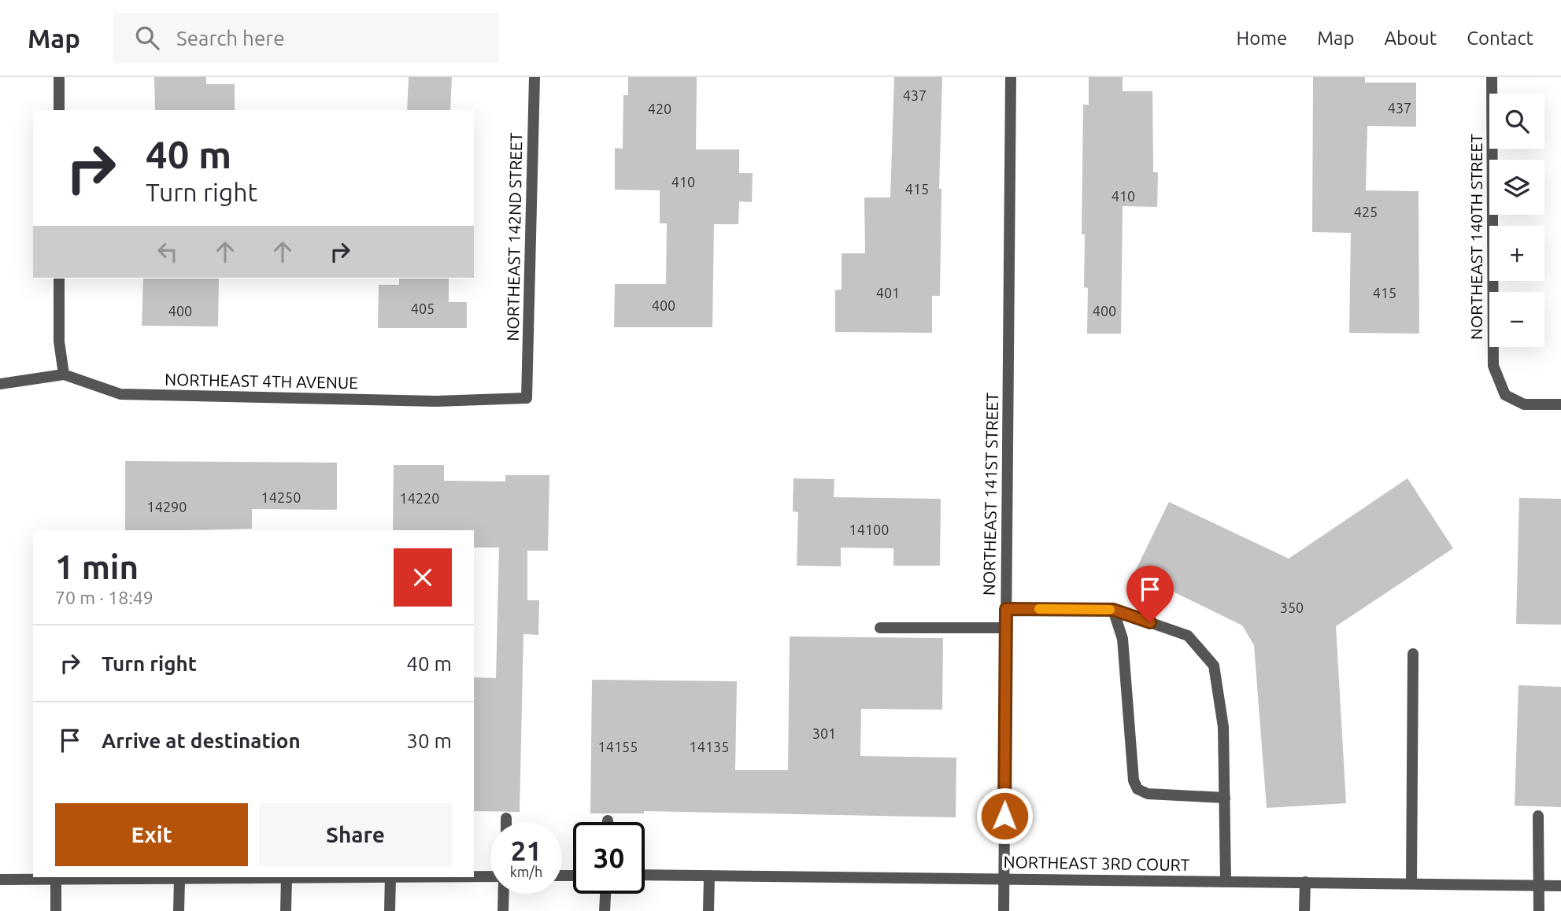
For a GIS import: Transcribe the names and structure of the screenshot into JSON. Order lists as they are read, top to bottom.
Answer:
{
  "streets": {
    "street": [
      "NORTHEAST 142ND STREET",
      "NORTHEAST 140TH STREET",
      "NORTHEAST 4TH AVENUE",
      "NORTHEAST 141ST STREET",
      "NORTHEAST 3RD COURT"
    ]
  },
  "crossings": [
    ["NORTHEAST 142ND STREET", "NORTHEAST 4TH AVENUE"],
    ["NORTHEAST 141ST STREET", "NORTHEAST 3RD COURT"]
  ],
  "house_numbers": [
    "437",
    "437",
    "420",
    "410",
    "415",
    "410",
    "425",
    "401",
    "415",
    "400",
    "405",
    "400",
    "400",
    "14250",
    "14220",
    "14290",
    "14100",
    "350",
    "301",
    "14155",
    "14135"
  ],
  "page": {
    "header": "Map",
    "search": "Search here",
    "nav": [
      "Home",
      "Map",
      "About",
      "Contact"
    ],
    "map_buttons": ["+", "−"],
    "turn": ["40 m", "Turn right"],
    "heading": ["1 min", "70 m · 18:49"],
    "list": [
      {
        "name": "Turn right",
        "value": "40 m"
      },
      {
        "name": "Arrive at destination",
        "value": "30 m"
      }
    ],
    "buttons": ["Exit", "Share"],
    "speed": "21 km/h",
    "limit": "30"
  }
}
